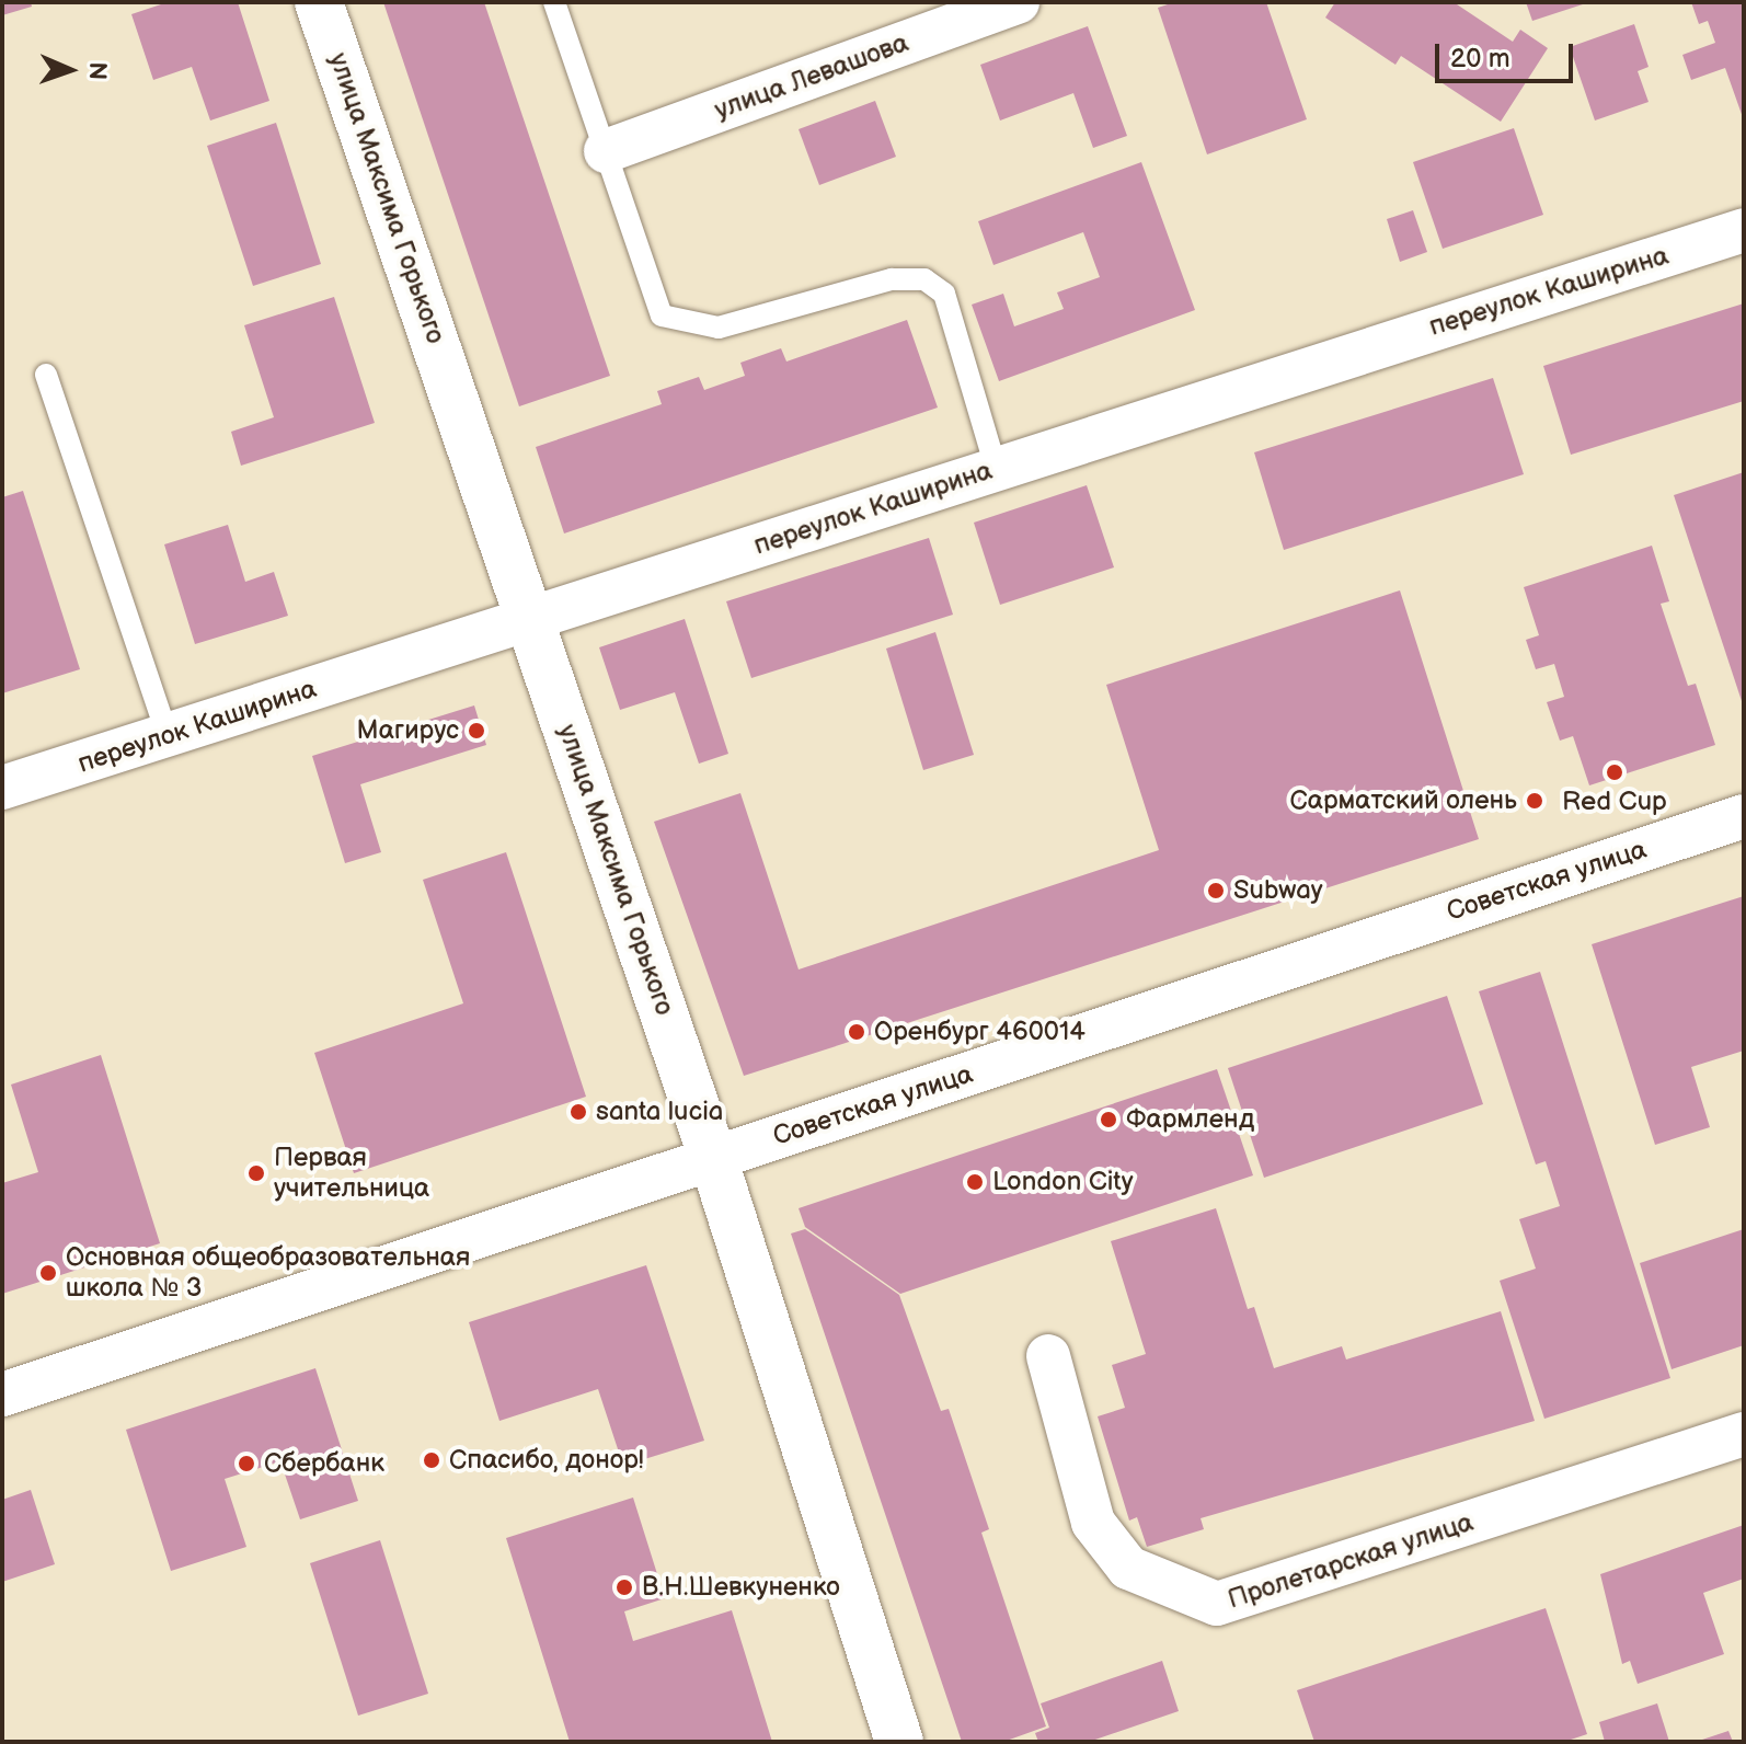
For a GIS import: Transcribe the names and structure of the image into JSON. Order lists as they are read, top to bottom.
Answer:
{
  "streets": {
    "main road": ["улица Максима Горького"],
    "street": [
      "улица Левашова",
      "переулок Каширина",
      "Советская улица",
      "Пролетарская улица"
    ]
  },
  "crossings": [
    ["улица Максима Горького", "переулок Каширина"],
    ["улица Максима Горького", "Советская улица"]
  ],
  "places": [
    "Магирус",
    "Red Cup",
    "Сарматский олень",
    "Subway",
    "Оренбург 460014",
    "santa lucia",
    "Фармленд",
    "Первая учительница",
    "London City",
    "Основная общеобразовательная школа № 3",
    "Спасибо, донор!",
    "Сбербанк",
    "В.Н.Шевкуненко"
  ],
  "scale_bar": "20 m",
  "north": "right"
}
